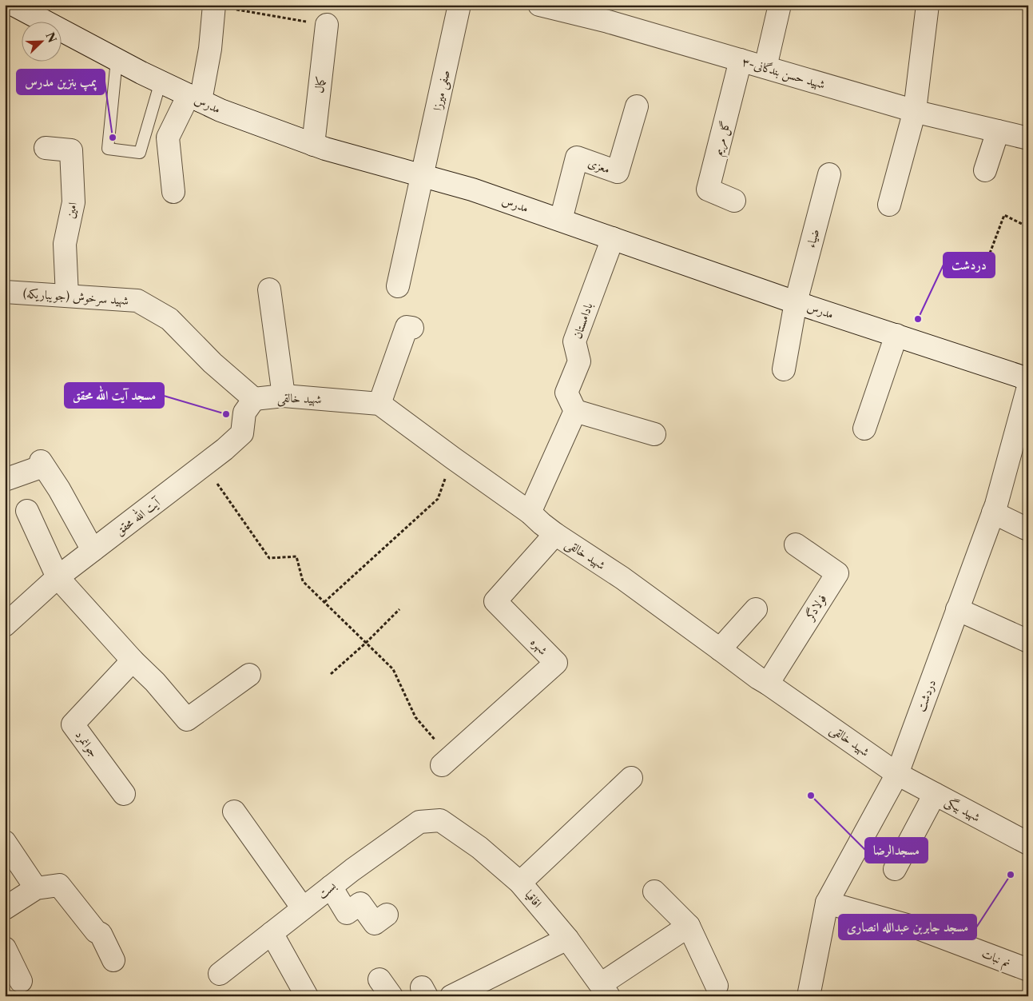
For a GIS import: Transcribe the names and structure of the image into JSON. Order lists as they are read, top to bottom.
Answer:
{
  "streets": {
    "street": [
      "۳-شهید حسن بندگانی",
      "کمال",
      "صفی میرزا",
      "مدرس",
      "گل مریم",
      "معزی",
      "امین",
      "ضیاء",
      "شهید سرخوش (جویباریکه)",
      "بادامستان",
      "شهید خالقی",
      "آیت الله محقق",
      "فولادگر",
      "شهره",
      "دردشت",
      "جوانمرد",
      "شهید بیگی",
      "بست",
      "اقاقیا",
      "نم نبات"
    ]
  },
  "crossings": [
    ["۳-شهید حسن بندگانی", "گل مریم"],
    ["کمال", "مدرس"],
    ["صفی میرزا", "مدرس"],
    ["مدرس", "معزی"],
    ["مدرس", "ضیاء"],
    ["مدرس", "بادامستان"],
    ["امین", "شهید سرخوش (جویباریکه)"],
    ["شهید سرخوش (جویباریکه)", "شهید خالقی"],
    ["شهید سرخوش (جویباریکه)", "آیت الله محقق"],
    ["شهید خالقی", "آیت الله محقق"],
    ["شهید خالقی", "فولادگر"],
    ["شهید خالقی", "شهره"],
    ["شهید خالقی", "دردشت"],
    ["شهید خالقی", "شهید بیگی"],
    ["دردشت", "شهید بیگی"],
    ["دردشت", "نم نبات"],
    ["بست", "اقاقیا"]
  ],
  "places": [
    "پمپ بنزین مدرس",
    "دردشت",
    "مسجد آیت الله محقق",
    "مسجدالرضا",
    "مسجد جابربن عبدالله انصاری"
  ],
  "north": "top right"
}
